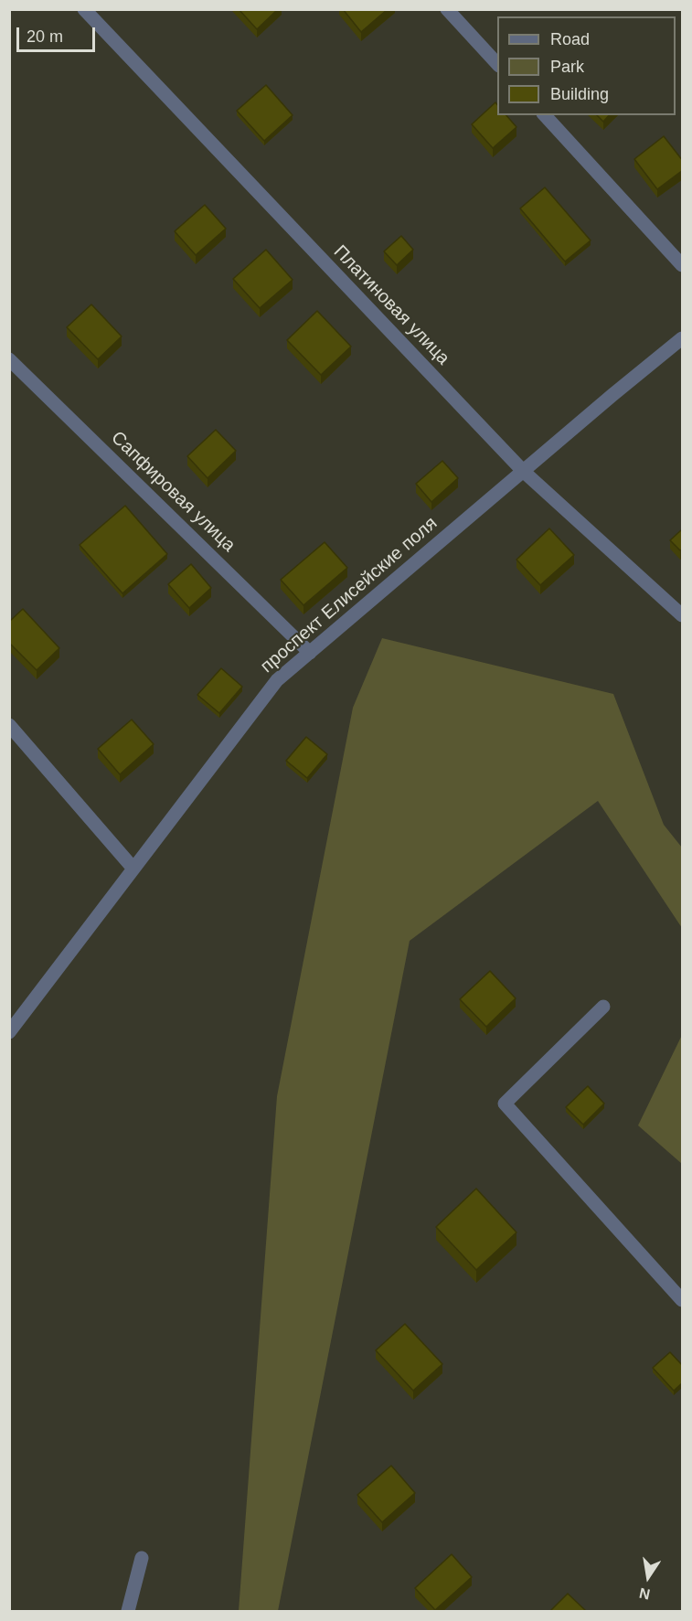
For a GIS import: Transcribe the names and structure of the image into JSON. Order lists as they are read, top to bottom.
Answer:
{
  "streets": {
    "street": ["Платиновая улица", "Сапфировая улица", "проспект Елисейские поля"]
  },
  "crossings": [
    ["Платиновая улица", "проспект Елисейские поля"],
    ["Сапфировая улица", "проспект Елисейские поля"]
  ],
  "legend": ["Road", "Park", "Building"],
  "scale_bar": "20 m",
  "north": "bottom"
}
